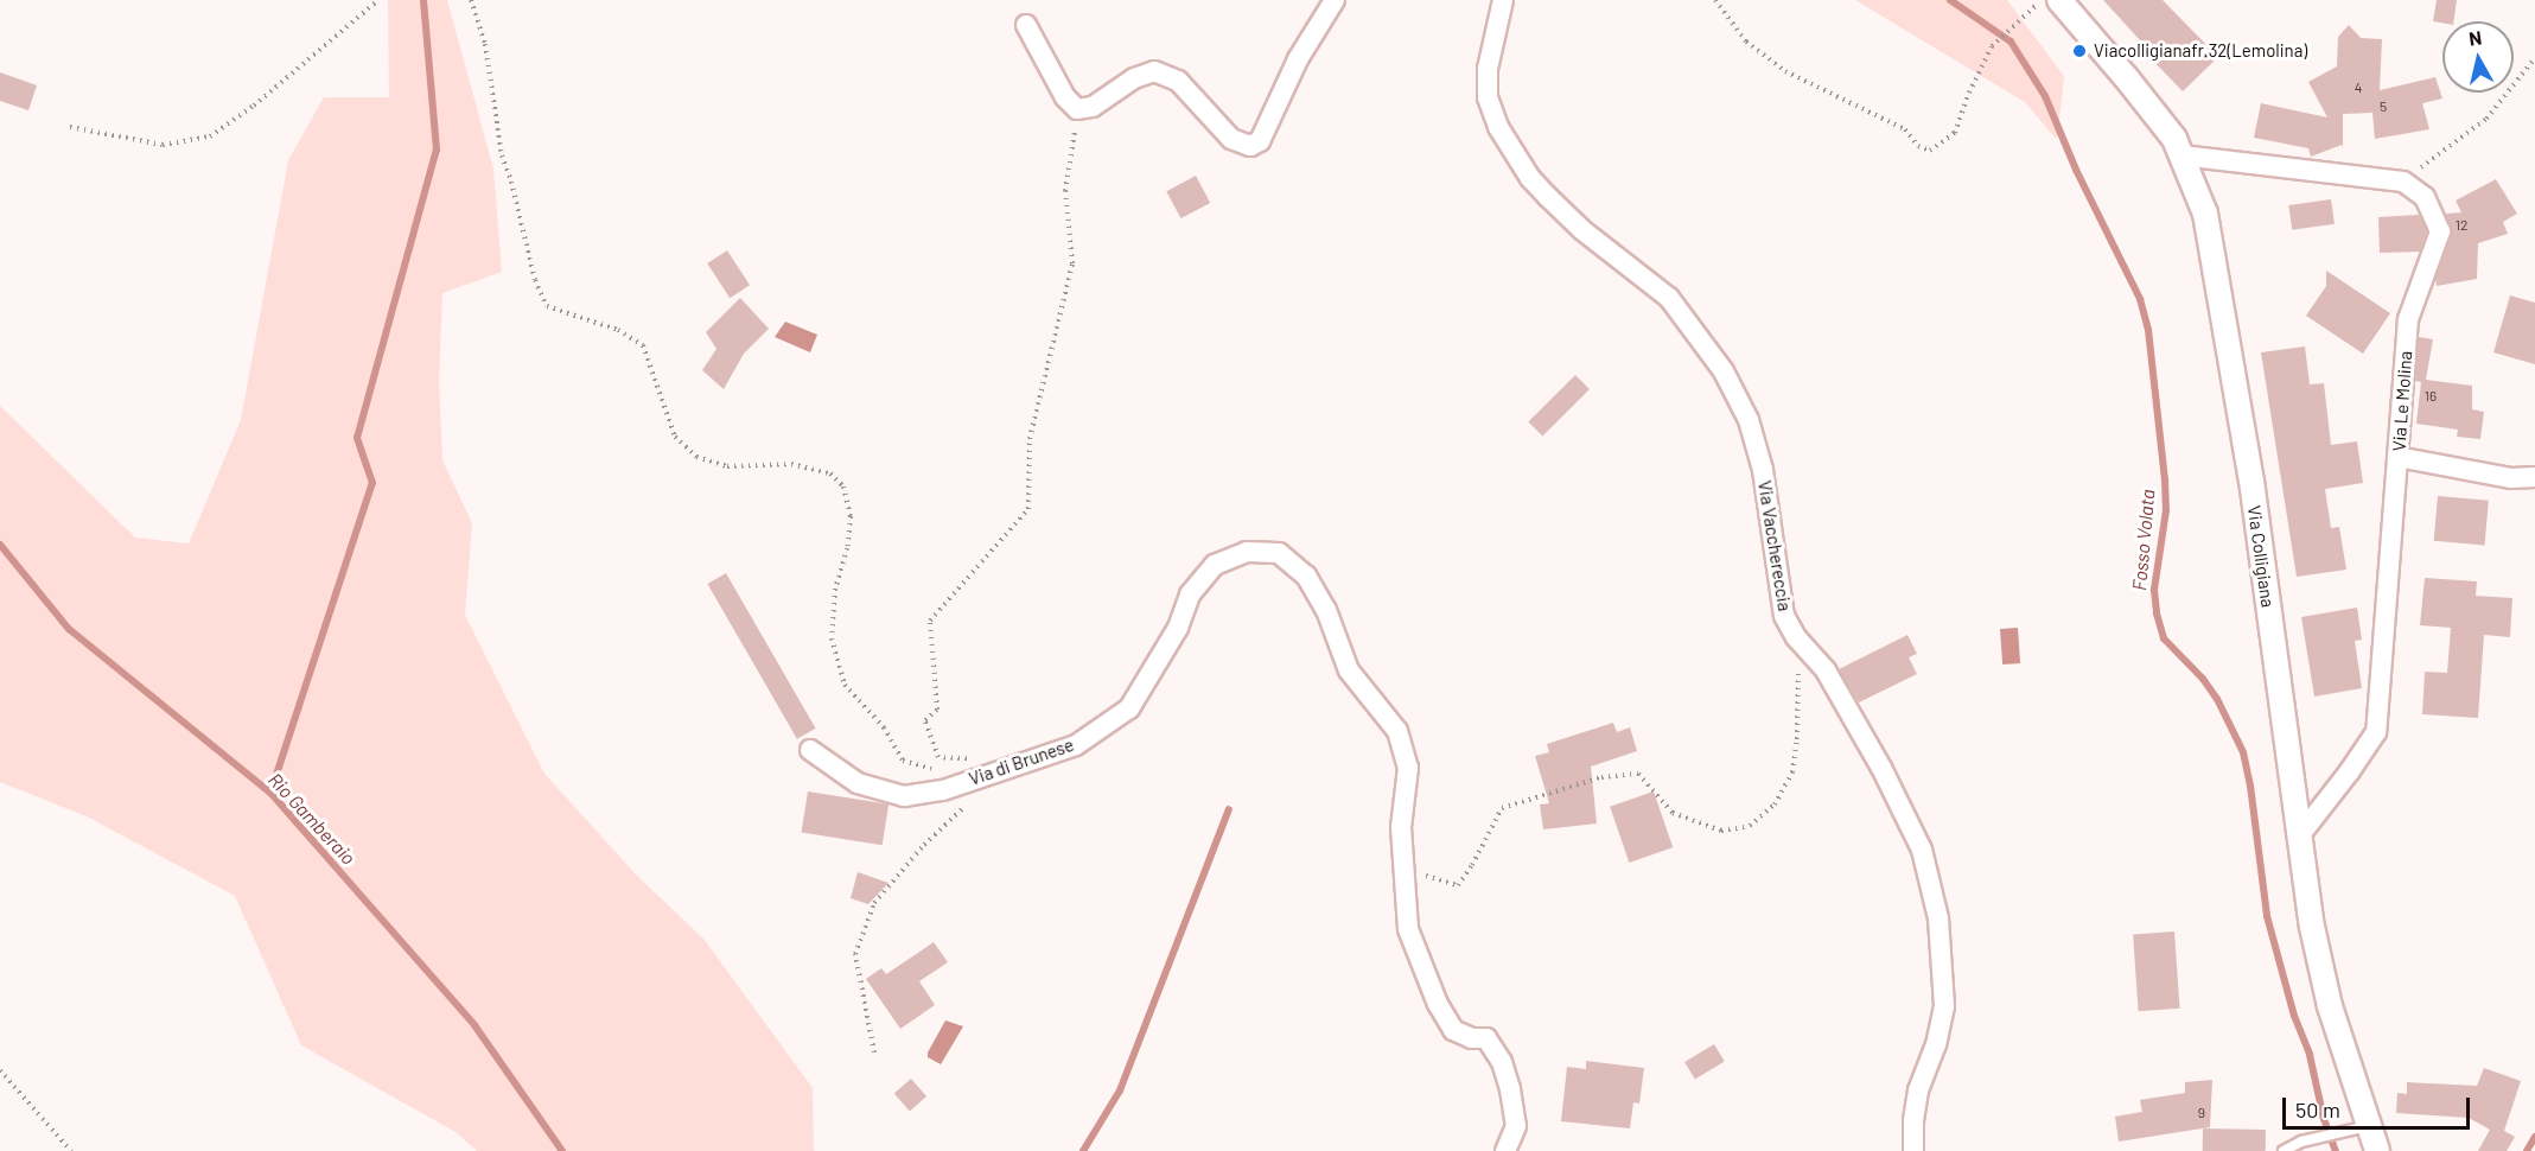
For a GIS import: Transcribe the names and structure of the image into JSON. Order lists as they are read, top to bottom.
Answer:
{
  "streets": {
    "street": [
      "Via Le Molina",
      "Via Vacchereccia",
      "Via Colligiana",
      "Via di Brunese"
    ]
  },
  "crossings": [
    ["Via Le Molina", "Via Colligiana"]
  ],
  "water": ["Fosso Volata", "Rio Gamberaio"],
  "places": ["Viacolligianafr.32(Lemolina)"],
  "house_numbers": [
    "4",
    "5",
    "12",
    "16",
    "9"
  ],
  "scale_bar": "50 m",
  "north": "top"
}
